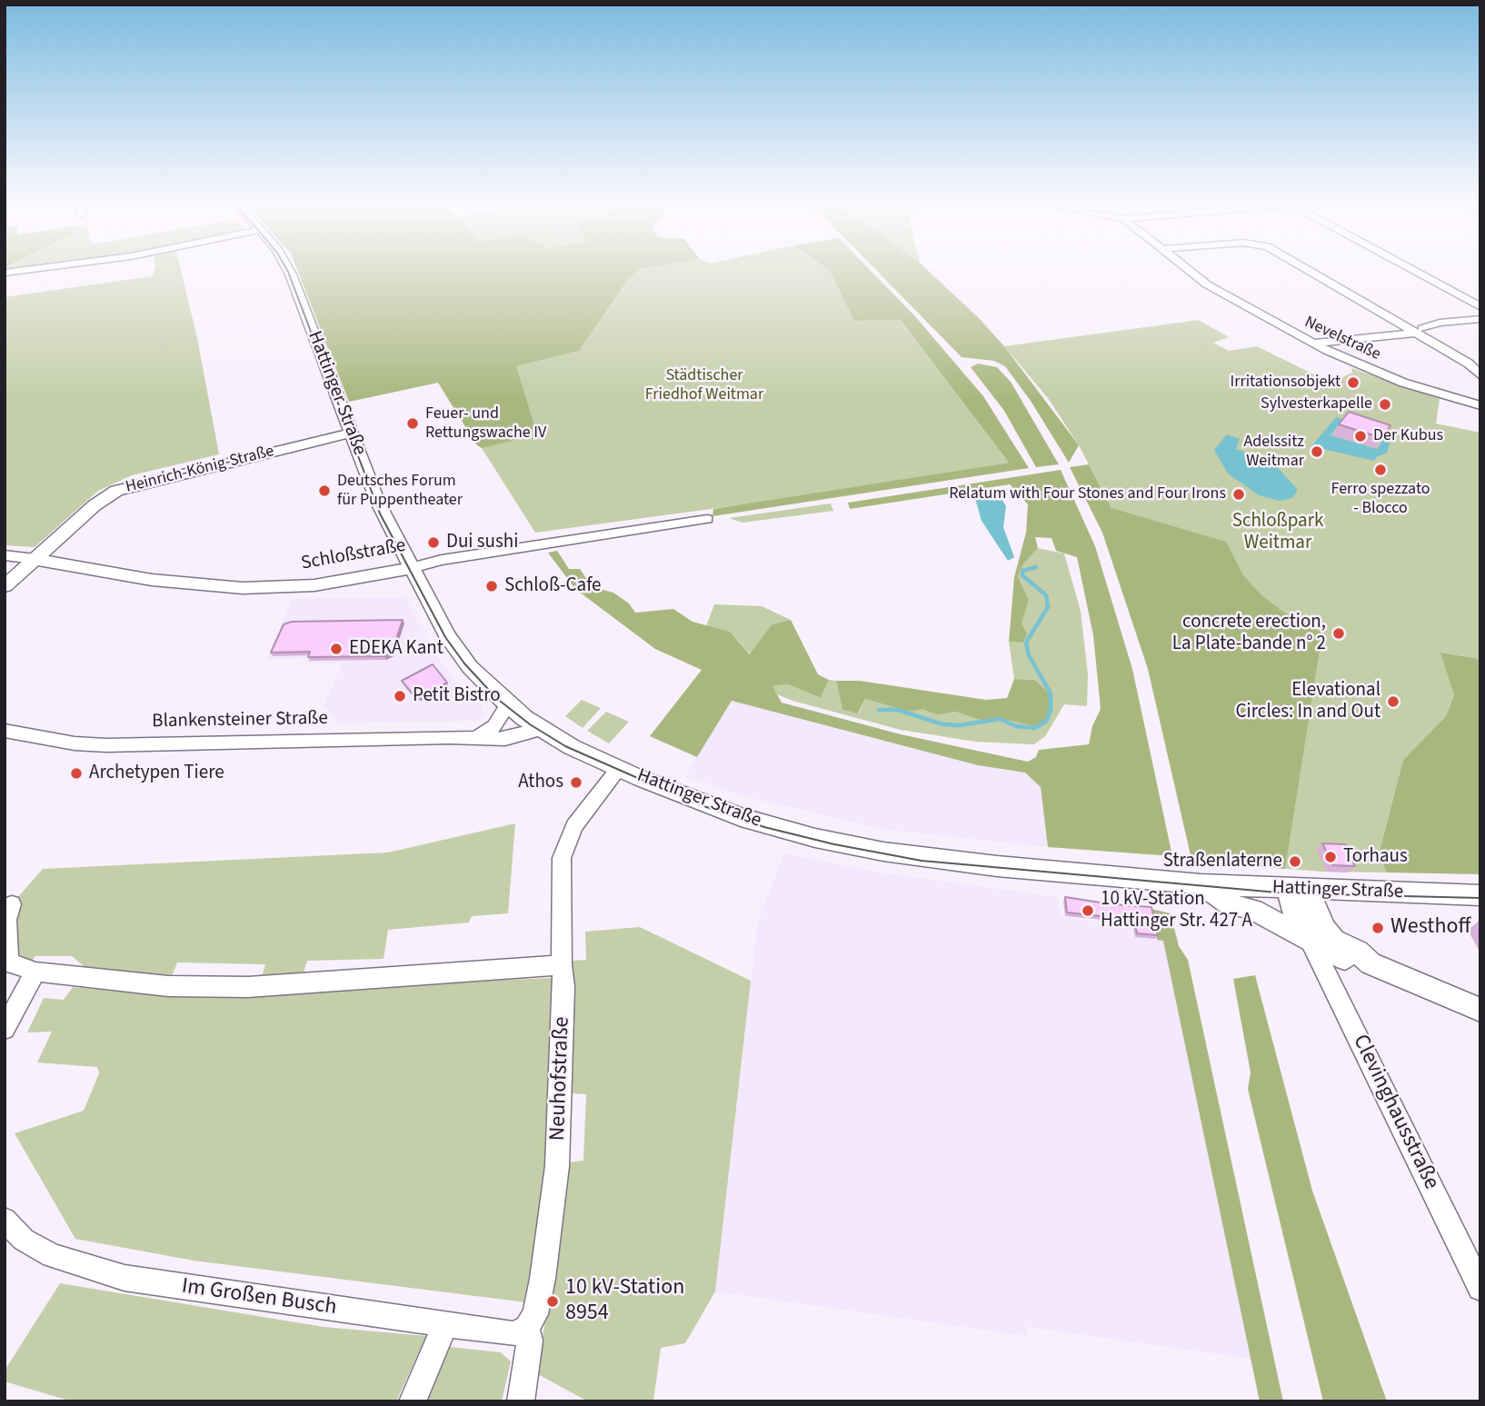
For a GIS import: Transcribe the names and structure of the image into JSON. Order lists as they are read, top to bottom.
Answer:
{
  "streets": {
    "main road": ["Hattinger Straße", "Heinrich-König-Straße", "Schloßstraße"],
    "street": [
      "Nevelstraße",
      "Blankensteiner Straße",
      "Neuhofstraße",
      "Clevinghausstraße",
      "Im Großen Busch"
    ]
  },
  "crossings": [
    ["Hattinger Straße", "Heinrich-König-Straße"],
    ["Hattinger Straße", "Schloßstraße"],
    ["Hattinger Straße", "Blankensteiner Straße"],
    ["Hattinger Straße", "Neuhofstraße"],
    ["Heinrich-König-Straße", "Schloßstraße"],
    ["Neuhofstraße", "Im Großen Busch"]
  ],
  "parks": ["Städtischer Friedhof Weitmar", "Schloßpark Weitmar"],
  "places": [
    "Irritationsobjekt",
    "Sylvesterkapelle",
    "Feuer- und Rettungswache IV",
    "Der Kubus",
    "Adelssitz Weitmar",
    "Ferro spezzato - Blocco",
    "Deutsches Forum für Puppentheater",
    "Relatum with Four Stones and Four Irons",
    "Dui sushi",
    "Schloß-Cafe",
    "concrete erection, La Plate-bande n° 2",
    "EDEKA Kant",
    "Petit Bistro",
    "Elevational Circles: In and Out",
    "Archetypen Tiere",
    "Athos",
    "Torhaus",
    "Straßenlaterne",
    "10 kV-Station Hattinger Str. 427 A",
    "Westhoff",
    "10 kV-Station 8954"
  ]
}
